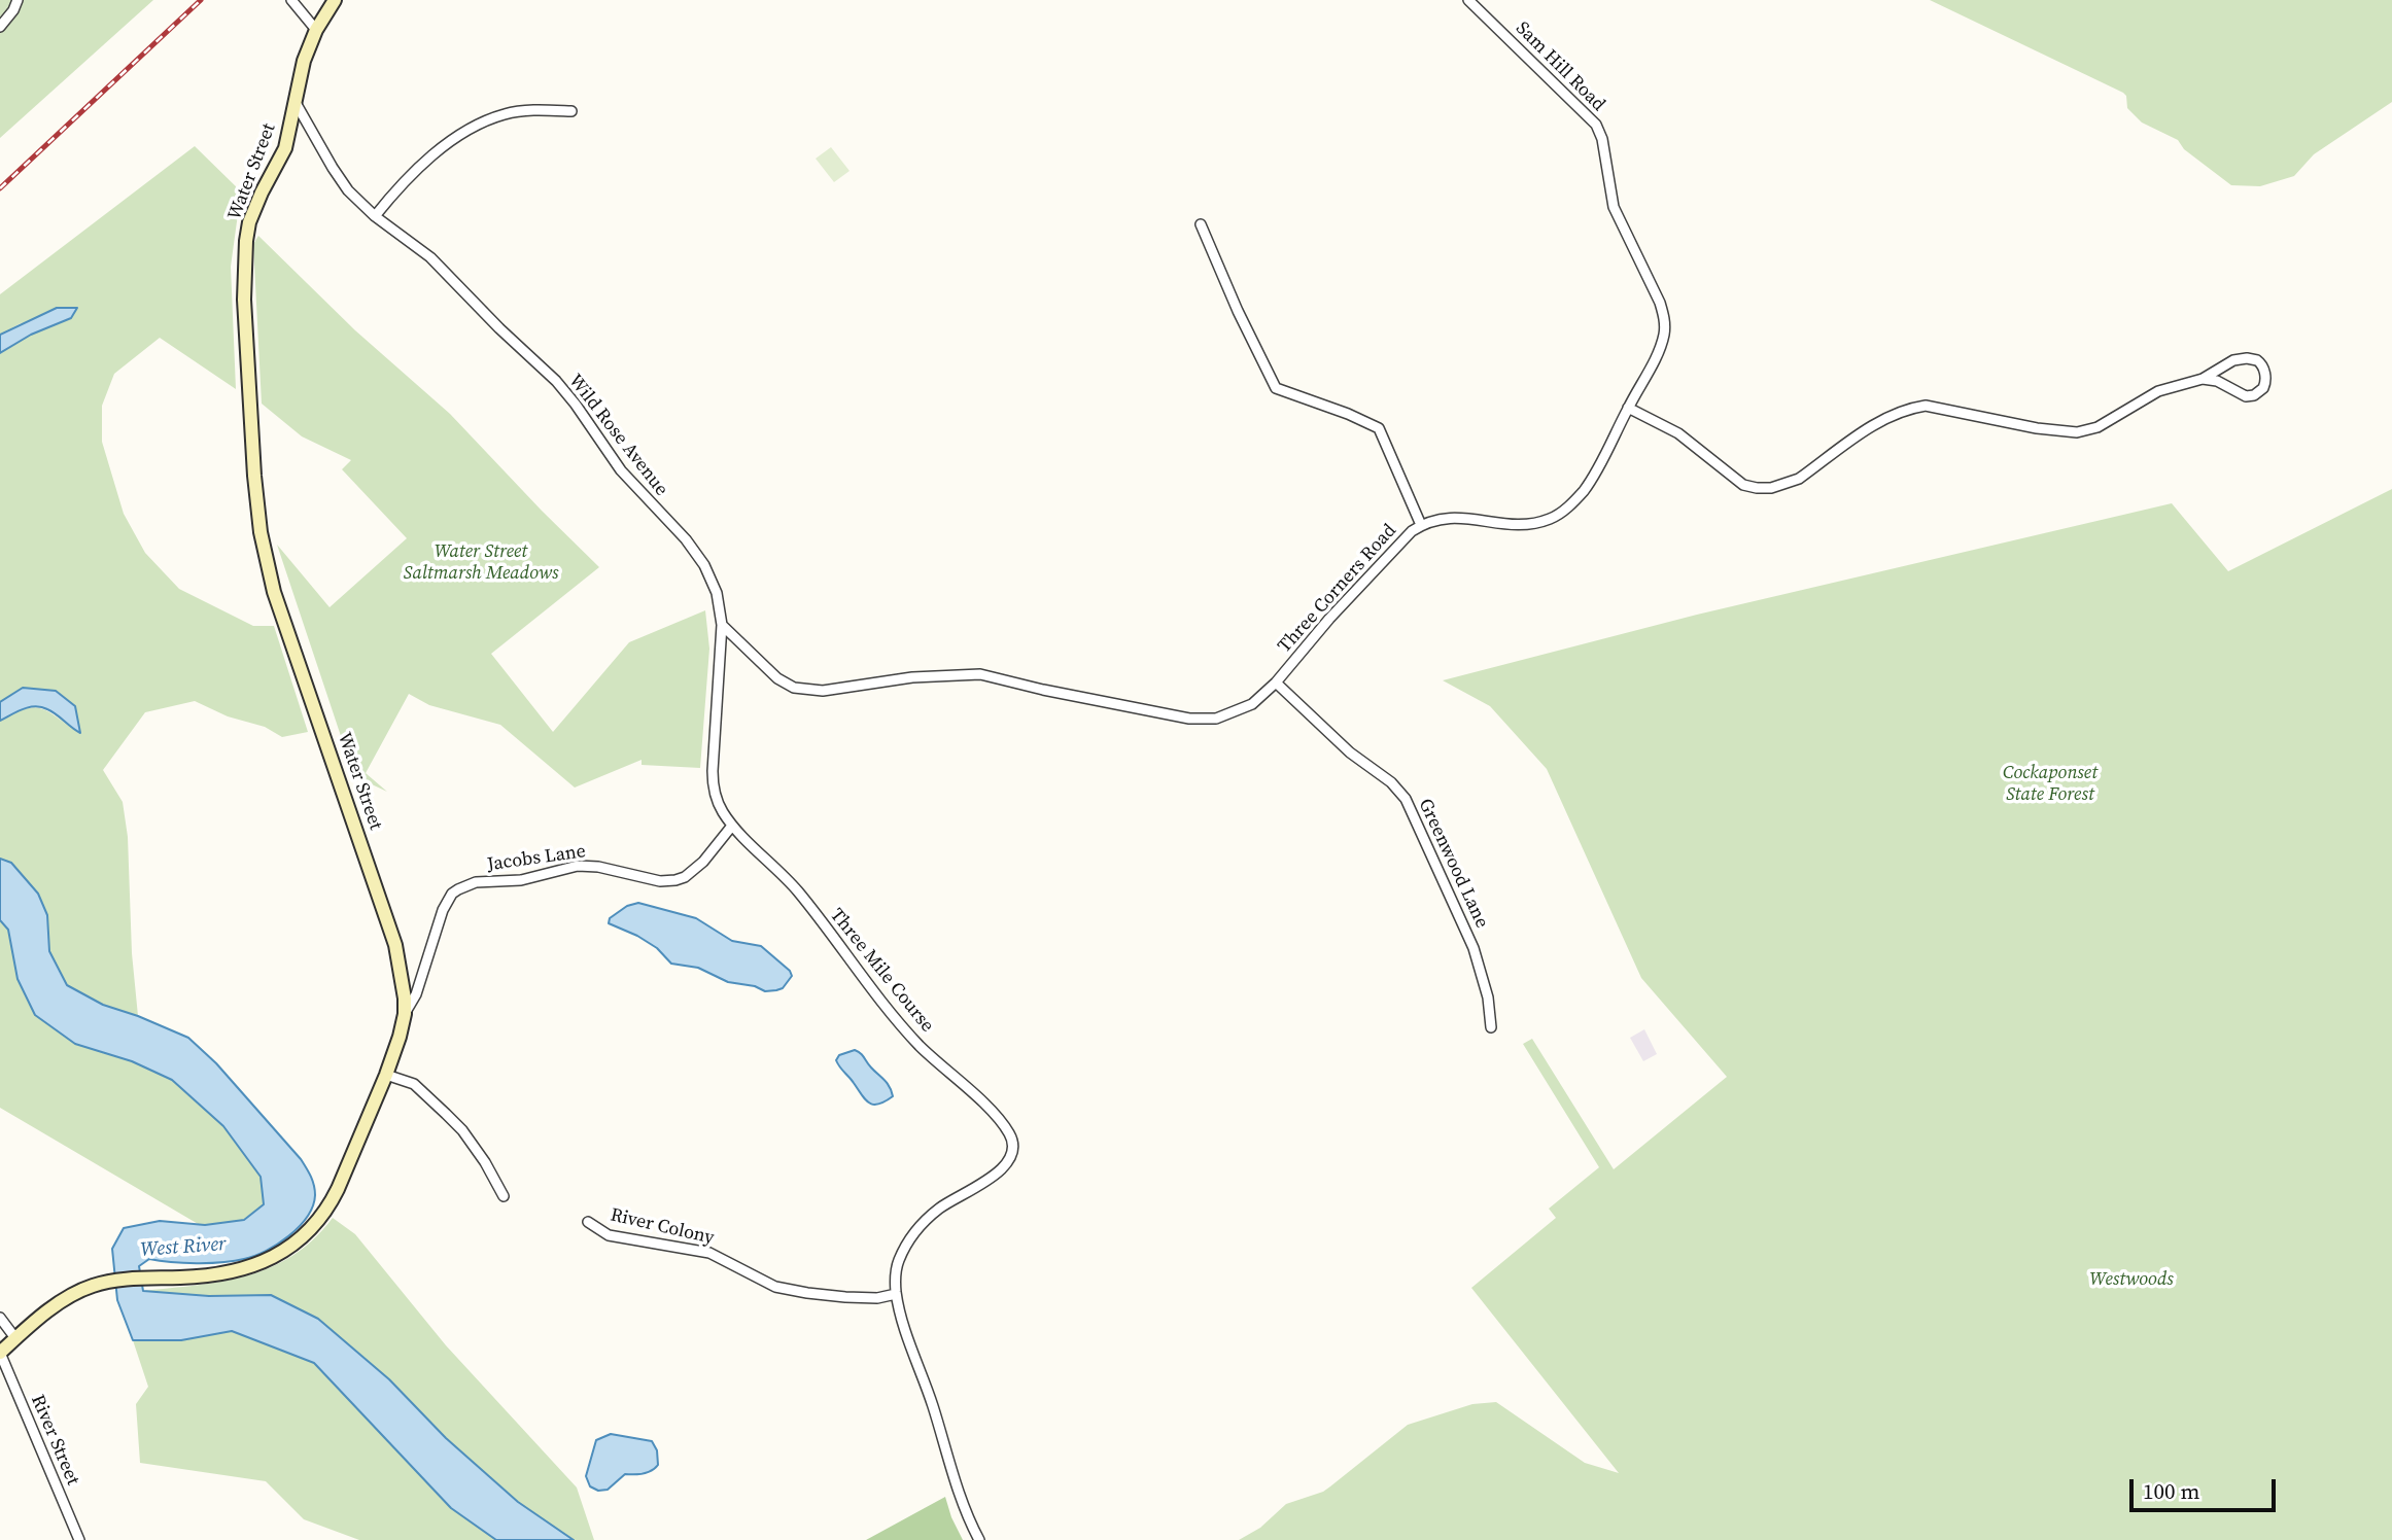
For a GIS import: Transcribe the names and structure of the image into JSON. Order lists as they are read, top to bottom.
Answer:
{
  "streets": {
    "main road": ["Water Street"],
    "street": [
      "Sam Hill Road",
      "Wild Rose Avenue",
      "Three Corners Road",
      "Jacobs Lane",
      "Greenwood Lane",
      "Three Mile Course",
      "River Colony",
      "River Street"
    ]
  },
  "crossings": [
    ["Sam Hill Road", "Three Corners Road"],
    ["Water Street", "Wild Rose Avenue"],
    ["Water Street", "Jacobs Lane"],
    ["Water Street", "River Street"],
    ["Wild Rose Avenue", "Three Corners Road"],
    ["Wild Rose Avenue", "Jacobs Lane"],
    ["Wild Rose Avenue", "Three Mile Course"],
    ["Three Corners Road", "Greenwood Lane"],
    ["Jacobs Lane", "Three Mile Course"],
    ["Three Mile Course", "River Colony"]
  ],
  "water": ["West River"],
  "parks": ["Water Street Saltmarsh Meadows", "Cockaponset State Forest", "Westwoods"],
  "scale_bar": "100 m"
}
